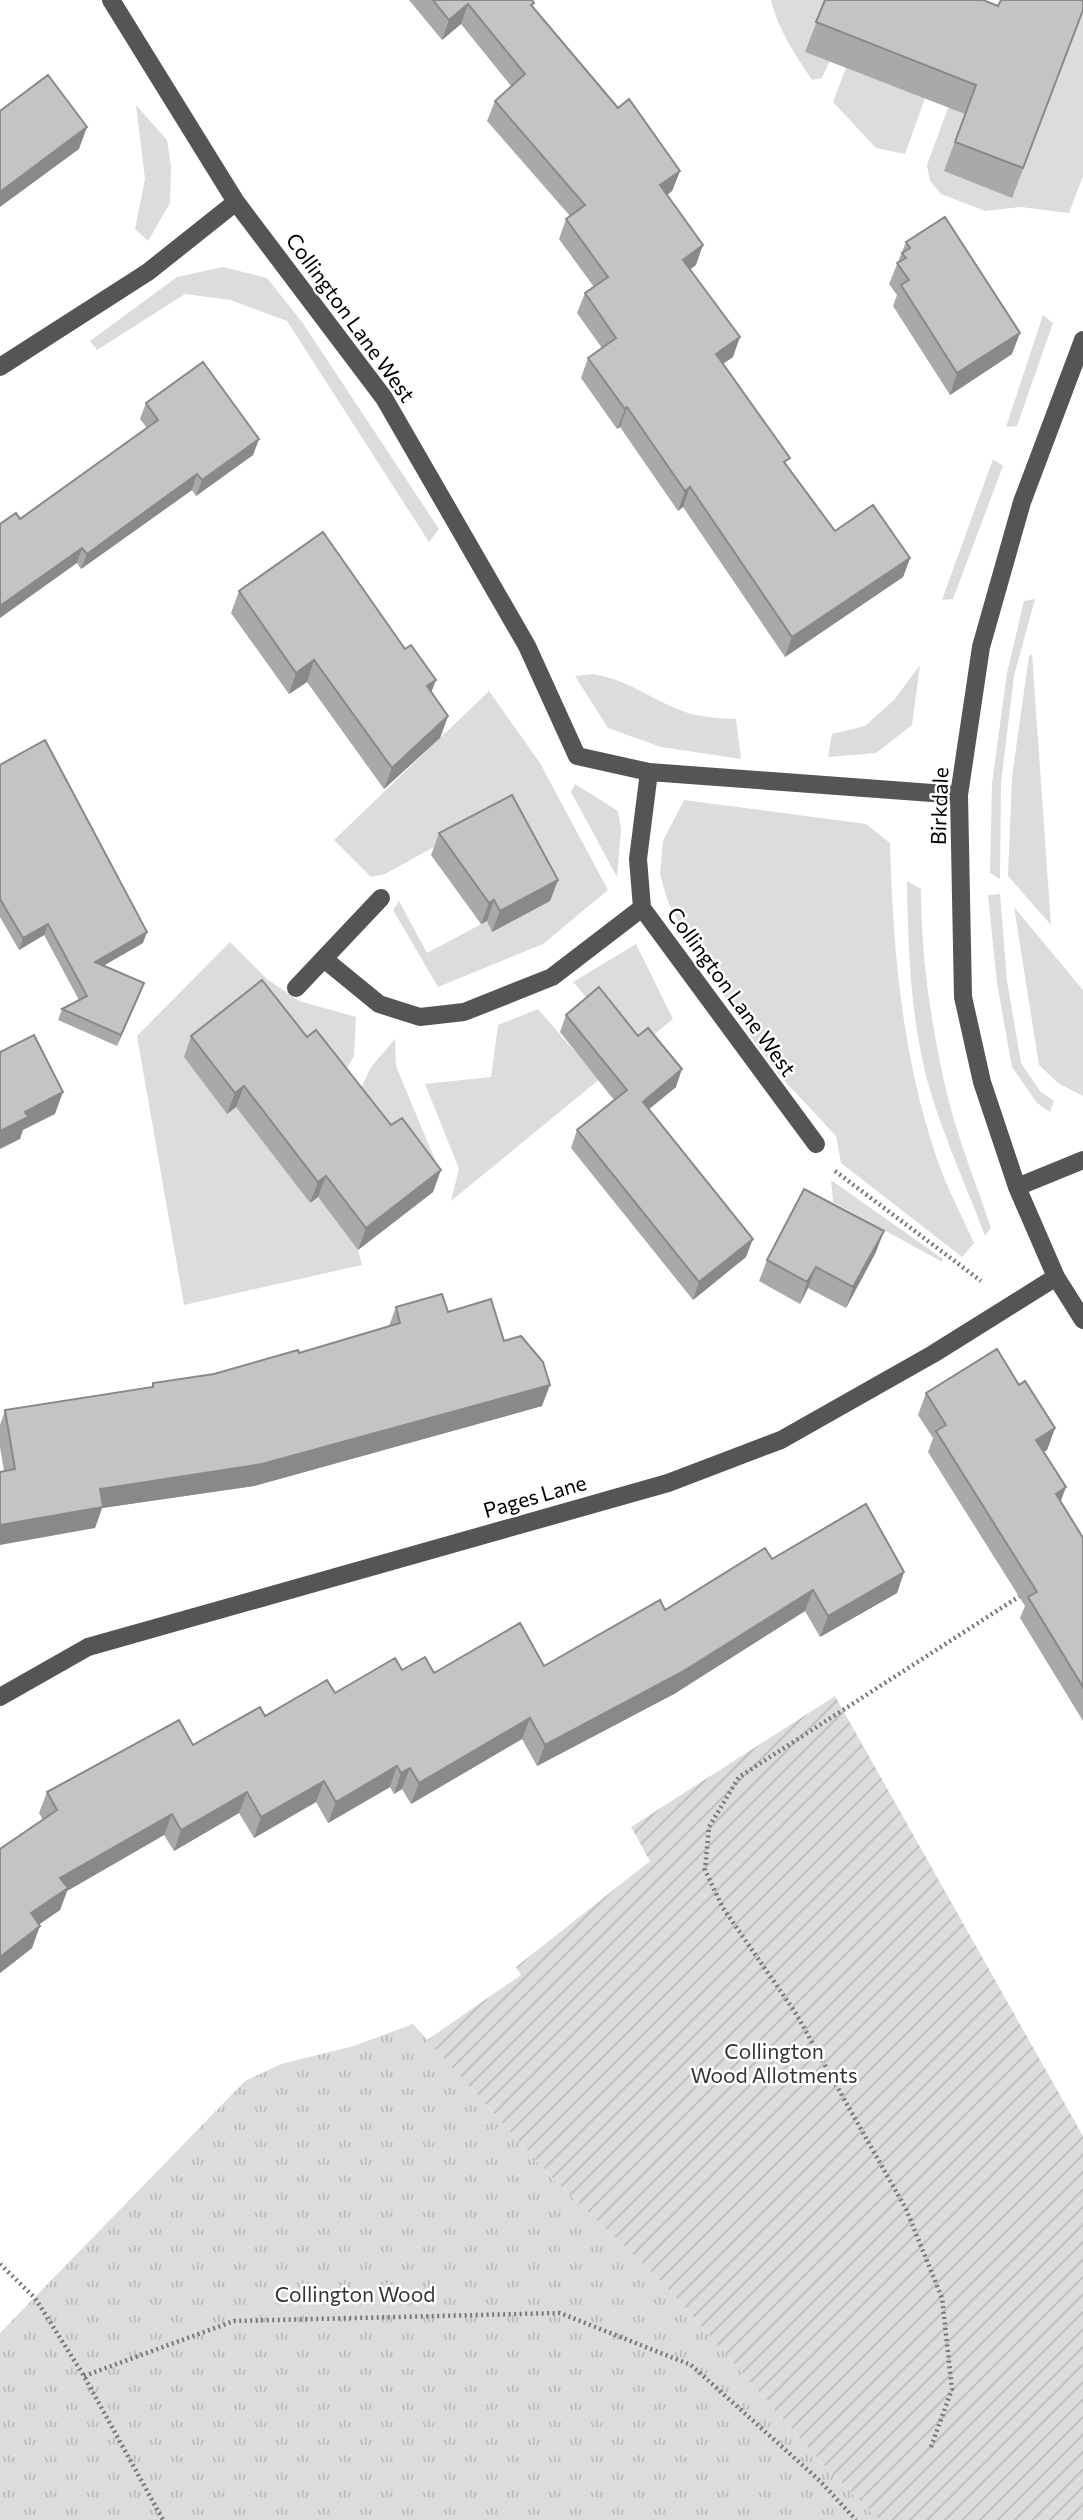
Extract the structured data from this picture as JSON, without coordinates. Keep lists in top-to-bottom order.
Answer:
{
  "streets": {
    "street": ["Collington Lane West", "Birkdale", "Pages Lane"]
  },
  "crossings": [
    ["Collington Lane West", "Birkdale"],
    ["Birkdale", "Pages Lane"]
  ],
  "parks": ["Collington Wood Allotments", "Collington Wood"]
}
